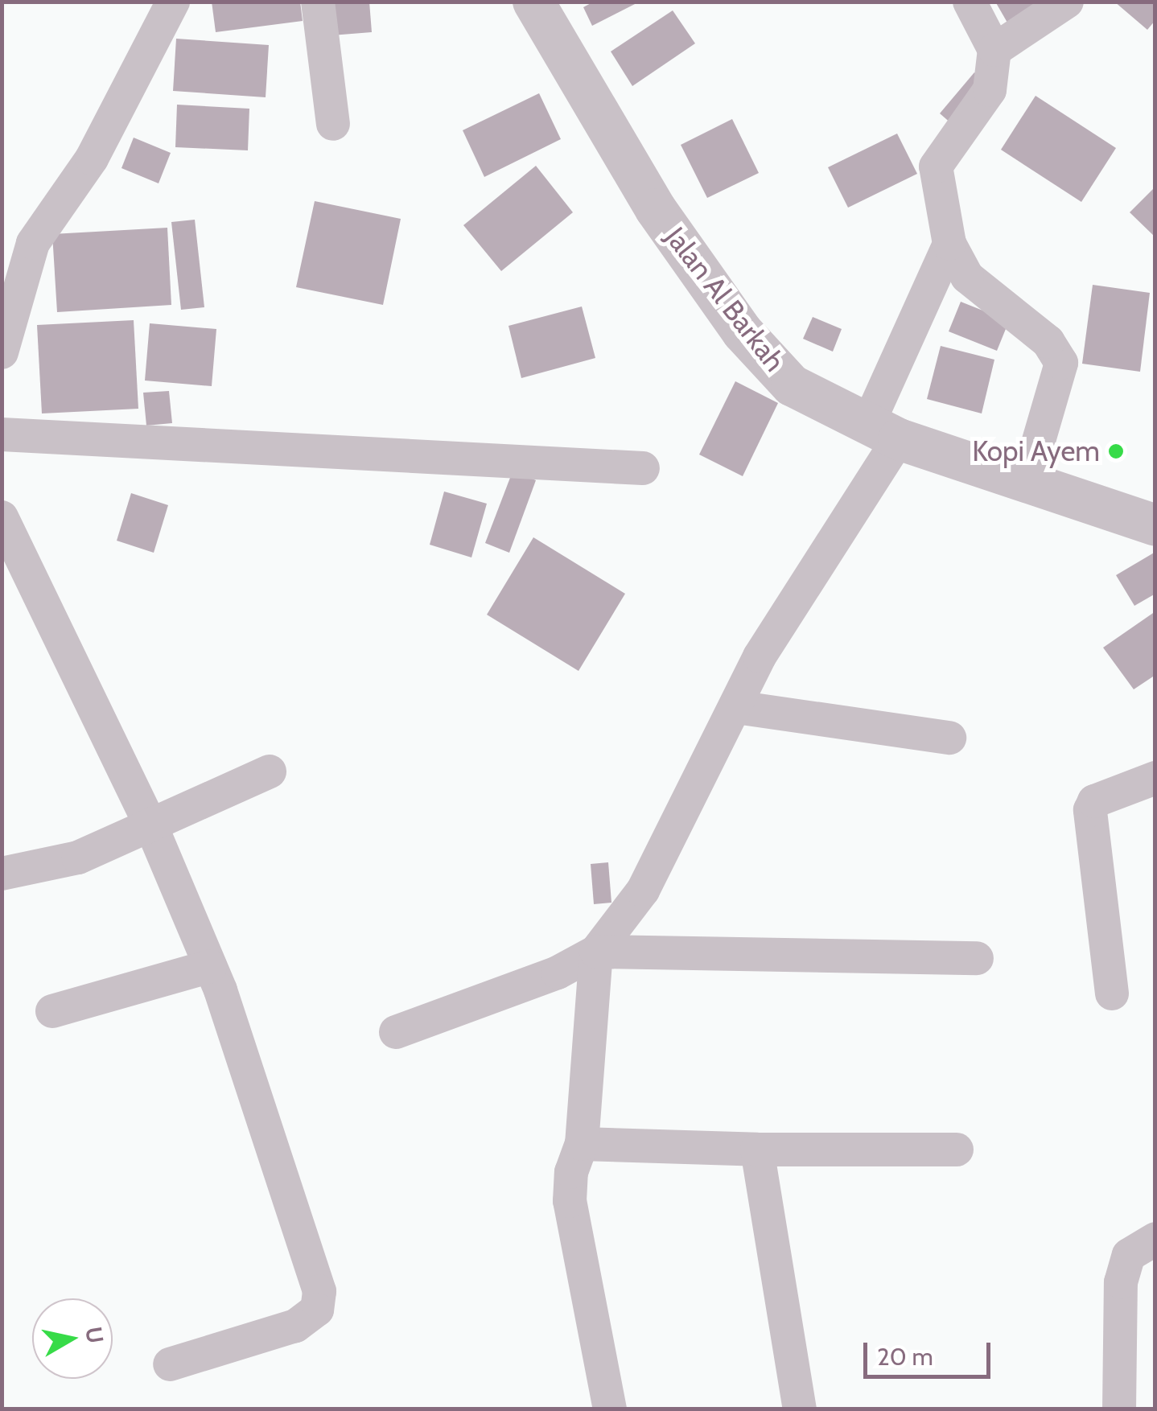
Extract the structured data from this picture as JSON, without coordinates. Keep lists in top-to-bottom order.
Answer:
{
  "streets": {
    "street": ["Jalan Al Barkah"]
  },
  "places": ["Kopi Ayem"],
  "scale_bar": "20 m",
  "north": "right"
}
